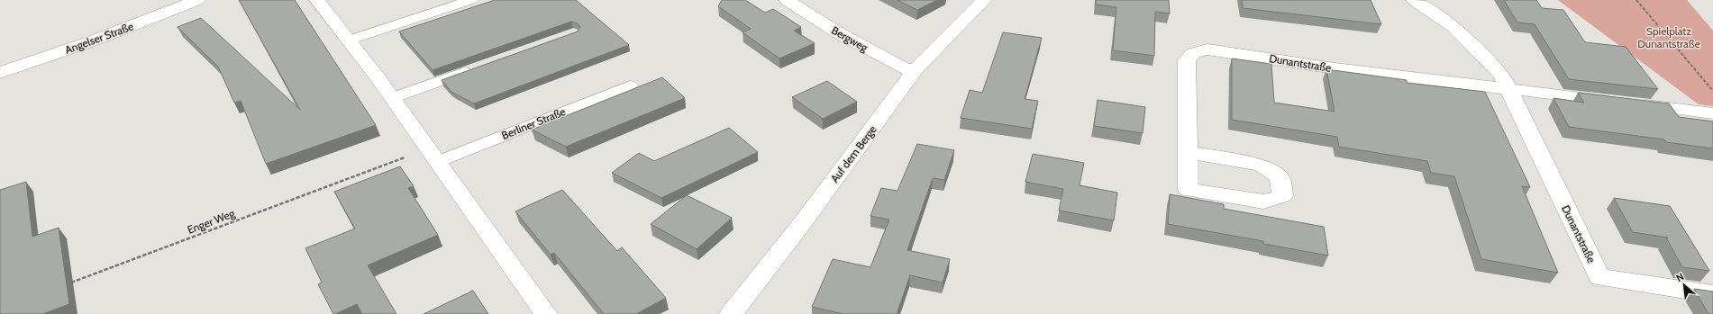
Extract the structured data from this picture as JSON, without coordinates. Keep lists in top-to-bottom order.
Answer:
{
  "streets": {
    "street": [
      "Angelser Straße",
      "Bergweg",
      "Dunantstraße",
      "Auf dem Berge"
    ],
    "lane": ["Berliner Straße"],
    "path": ["Enger Weg"]
  },
  "crossings": [
    ["Bergweg", "Auf dem Berge"],
    ["Berliner Straße", "Enger Weg"]
  ],
  "parks": ["Spielplatz Dunantstraße"],
  "north": "top left"
}
